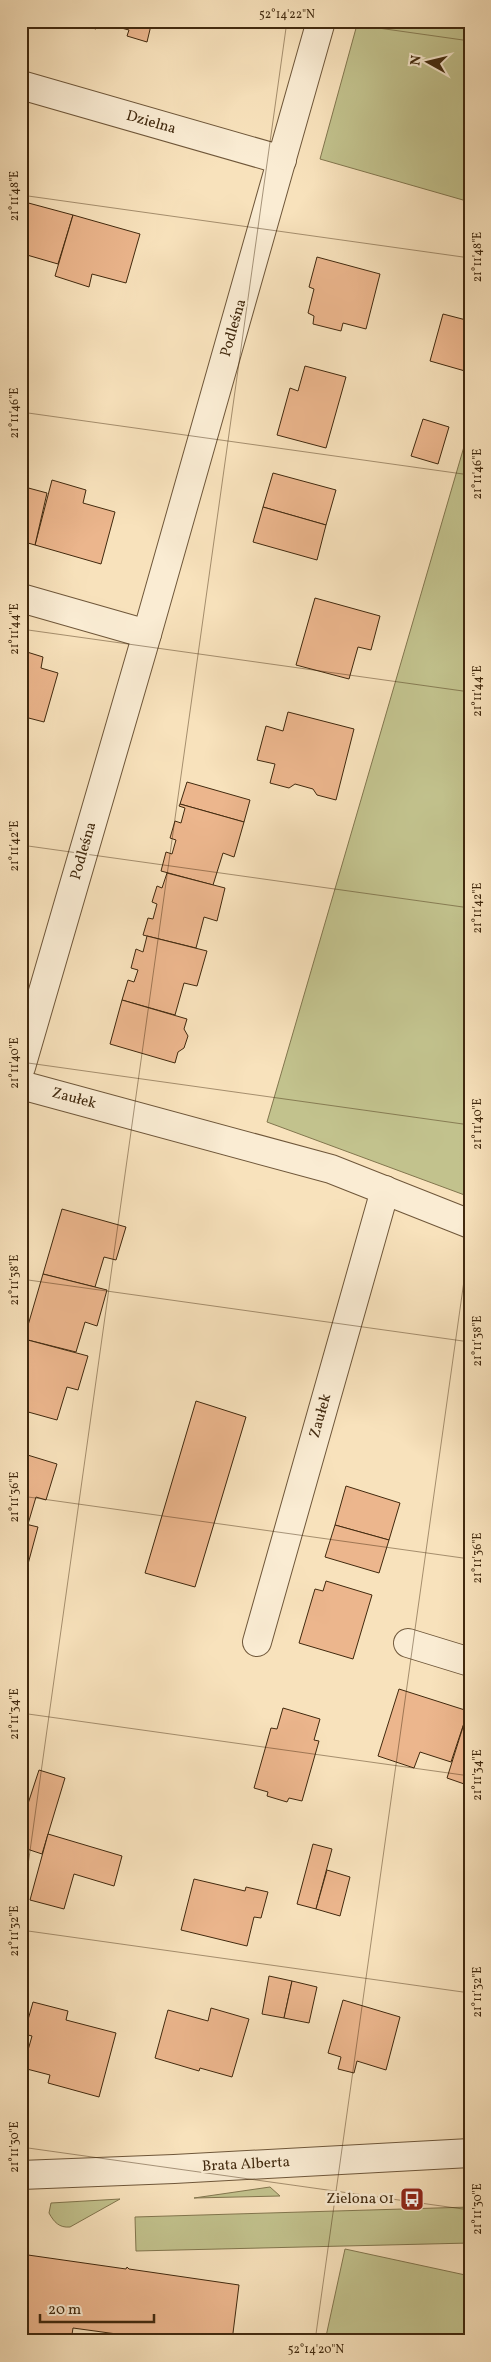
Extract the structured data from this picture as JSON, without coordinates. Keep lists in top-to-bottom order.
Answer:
{
  "streets": {
    "street": [
      "Dzielna",
      "Podleśna",
      "Zaułek",
      "Brata Alberta"
    ]
  },
  "crossings": [
    ["Dzielna", "Podleśna"]
  ],
  "places": {
    "bus stop": ["Zielona 01"]
  },
  "scale_bar": "20 m",
  "north": "left",
  "coordinates": [
    "52°14'22\"N",
    "21°11'48\"E",
    "21°11'46\"E",
    "21°11'44\"E",
    "21°11'42\"E",
    "21°11'40\"E",
    "21°11'38\"E",
    "21°11'36\"E",
    "21°11'34\"E",
    "21°11'32\"E",
    "21°11'30\"E",
    "52°14'20\"N"
  ]
}
